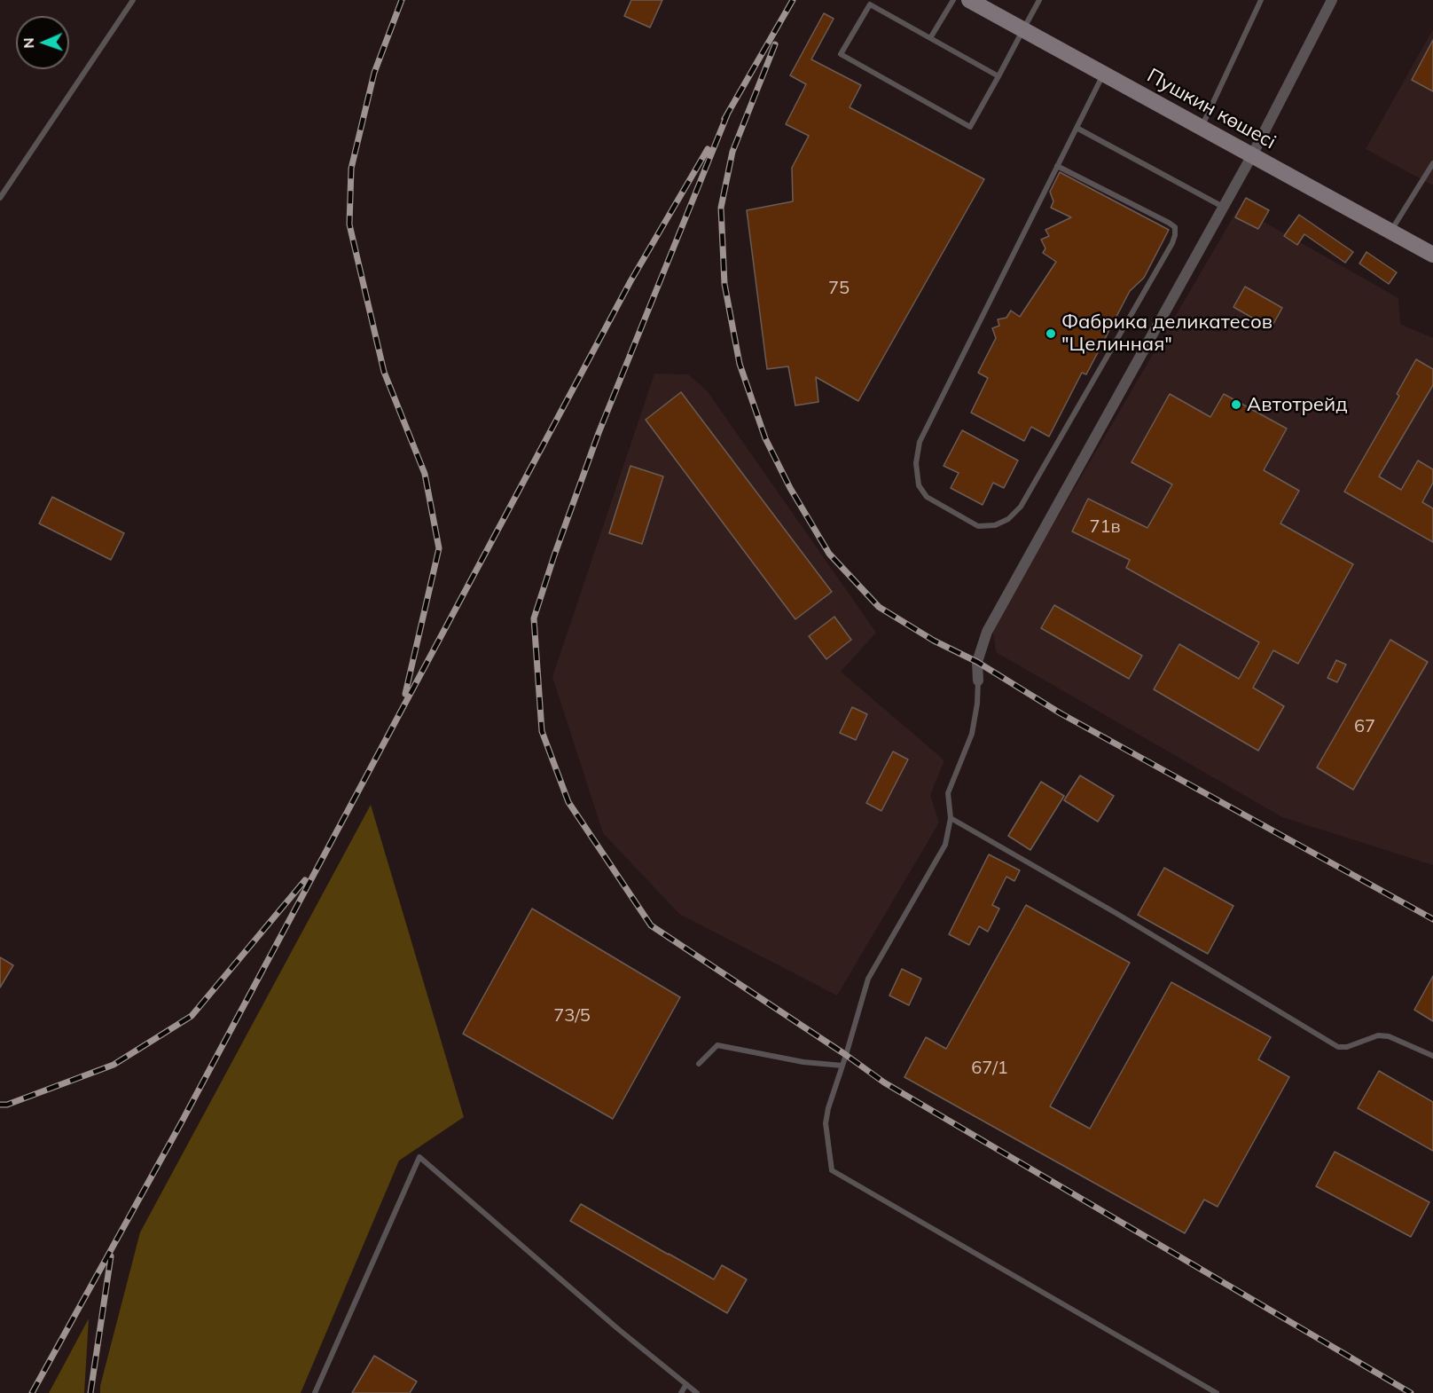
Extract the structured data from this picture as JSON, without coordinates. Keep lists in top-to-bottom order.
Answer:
{
  "streets": {
    "main road": ["Пушкин көшесі"]
  },
  "places": ["Фабрика деликатесов \"Целинная\"", "Автотрейд"],
  "house_numbers": [
    "75",
    "71в",
    "67",
    "73/5",
    "67/1"
  ],
  "north": "left"
}
